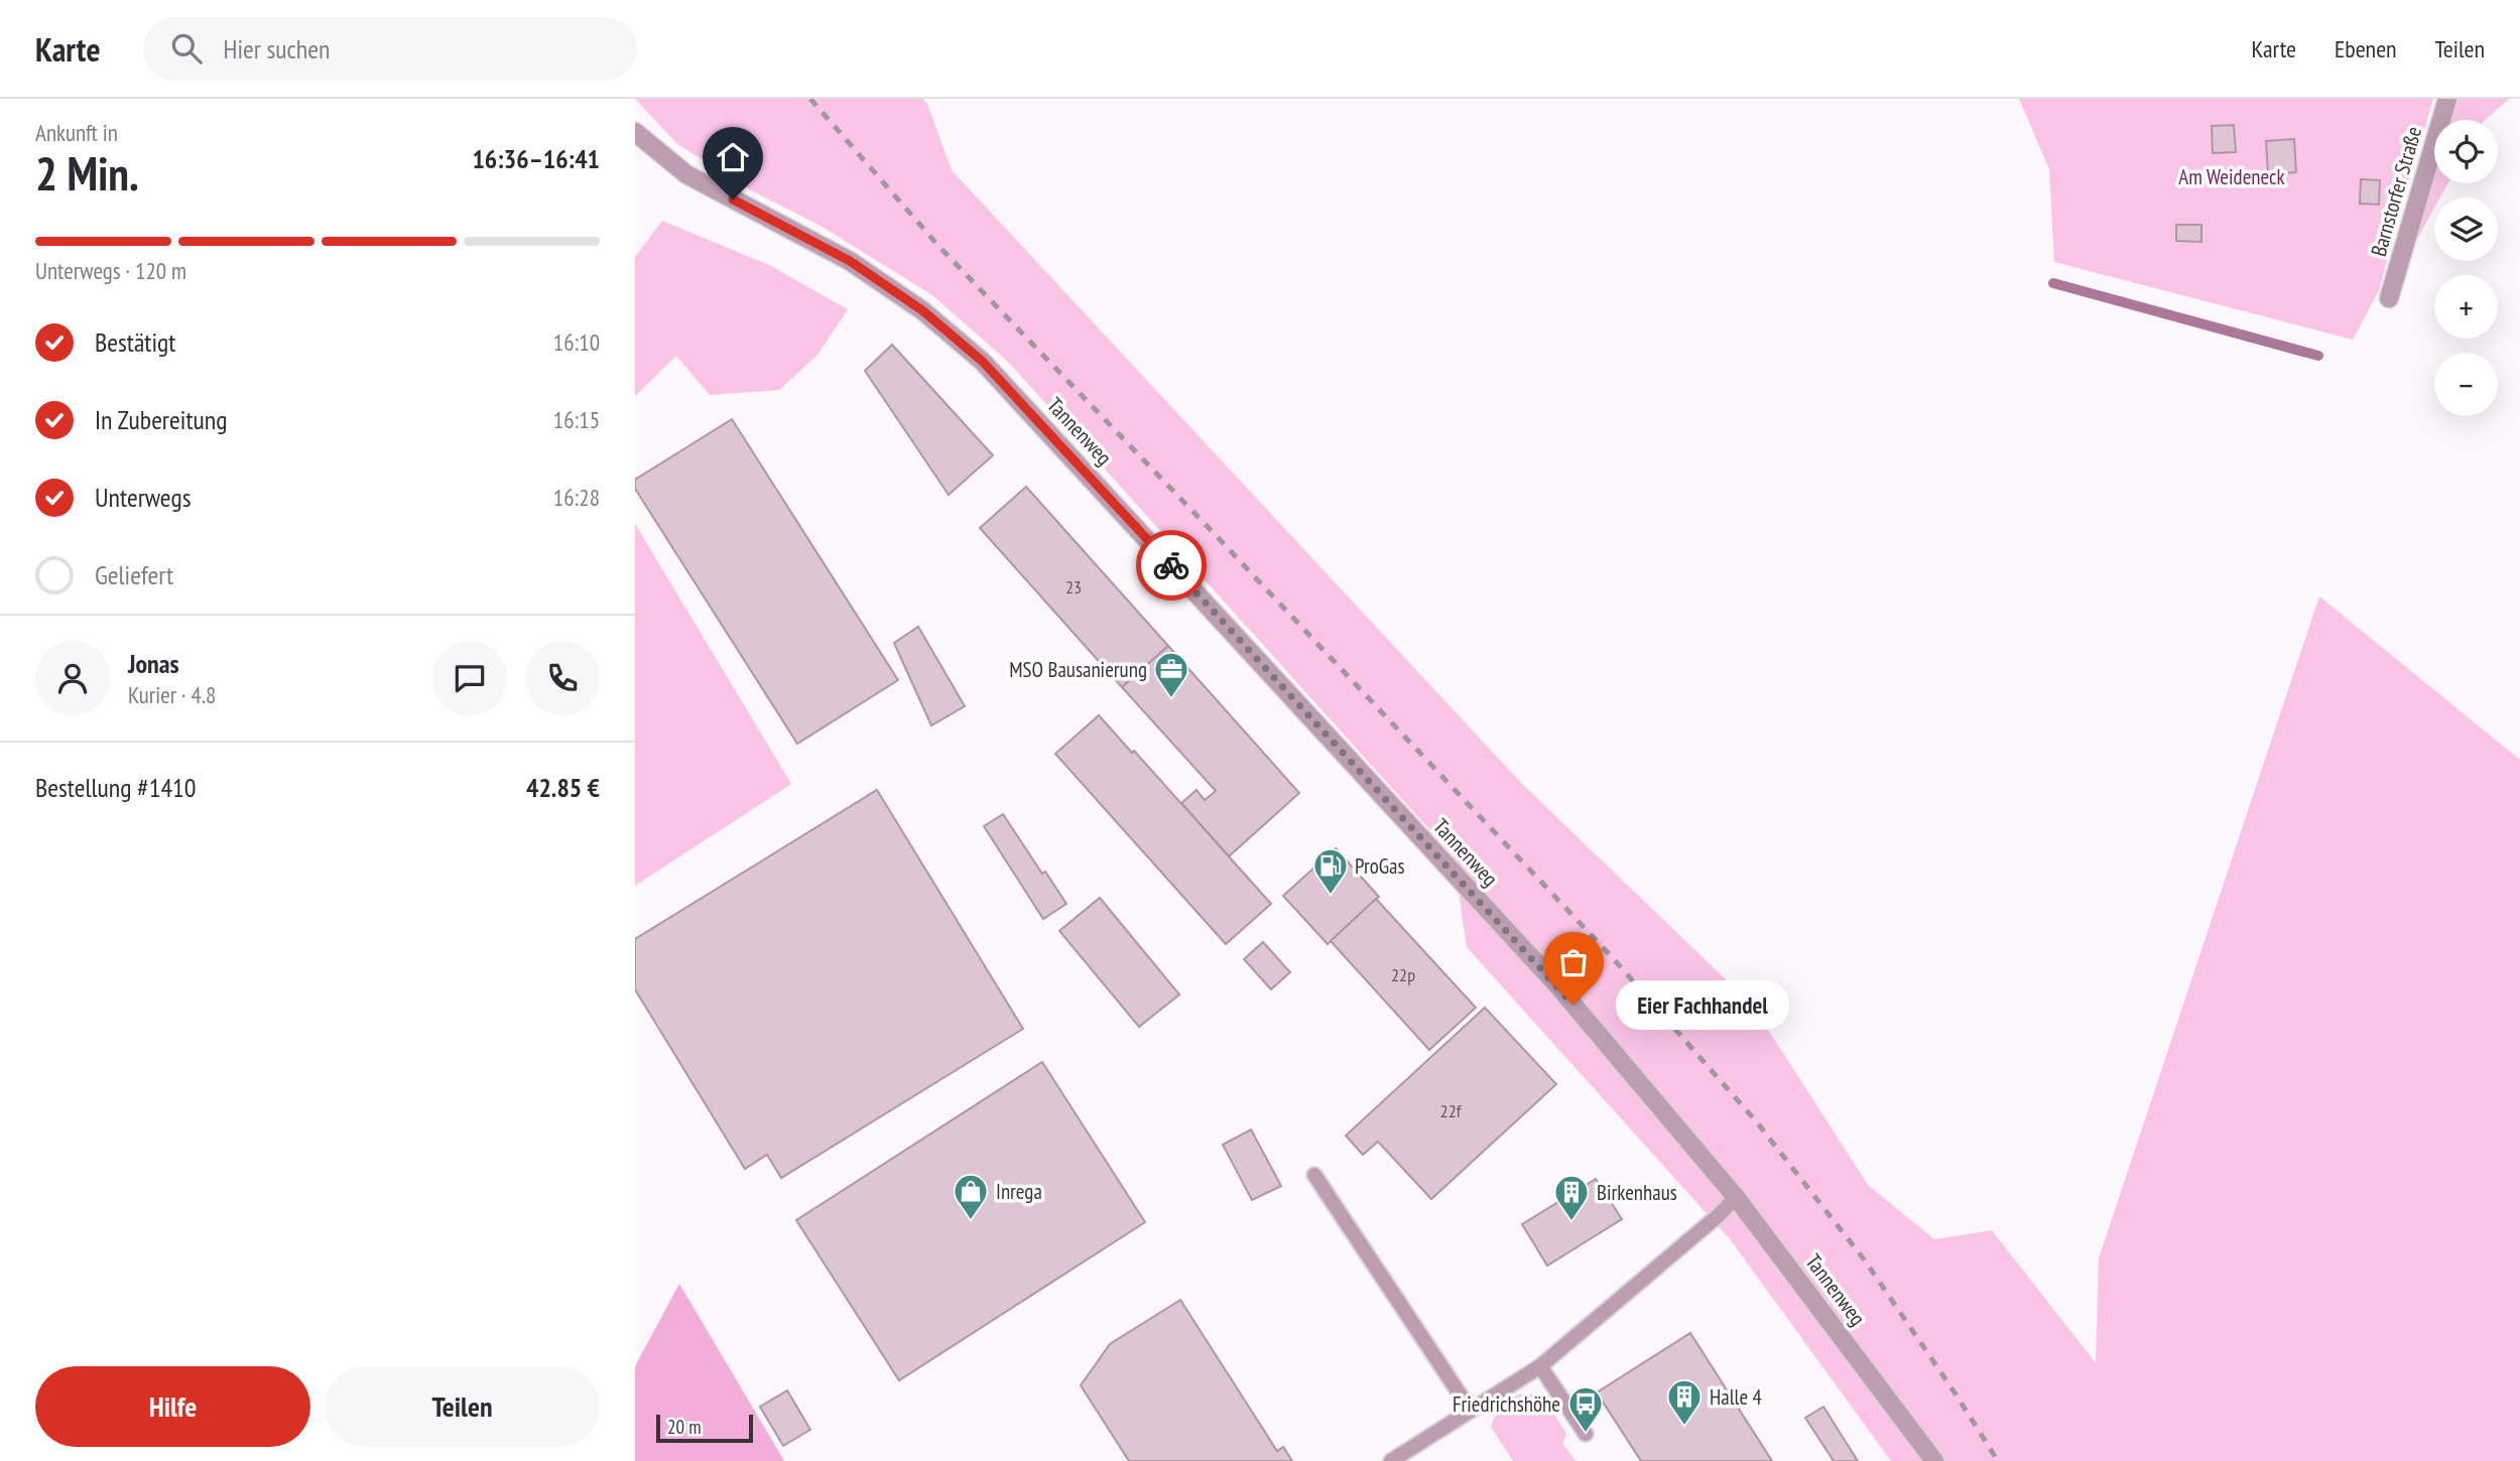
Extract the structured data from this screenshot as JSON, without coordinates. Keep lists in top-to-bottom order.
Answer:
{
  "streets": {
    "street": ["Barnstorfer Straße", "Tannenweg"]
  },
  "parks": ["Am Weideneck"],
  "places": {
    "office": ["MSO Bausanierung"],
    "fuel station": ["ProGas"],
    "other": ["Eier Fachhandel"],
    "shop": ["Inrega"],
    "building": ["Birkenhaus", "Halle 4"],
    "bus stop": ["Friedrichshöhe"]
  },
  "house_numbers": ["23", "22p", "22f"],
  "scale_bar": "20 m",
  "page": {
    "header": "Karte",
    "search": "Hier suchen",
    "nav": ["Karte", "Ebenen", "Teilen"],
    "heading": ["2 Min.", "Ankunft in", "16:36–16:41"],
    "panel": [
      "Jonas",
      "Kurier · 4.8",
      "Bestellung #1410",
      "42.85 €"
    ],
    "map_buttons": ["+", "−"],
    "bar": "Unterwegs · 120 m",
    "list": [
      ["Bestätigt", "16:10"],
      ["In Zubereitung", "16:15"],
      ["Unterwegs", "16:28"],
      "Geliefert"
    ],
    "bubble": "Eier Fachhandel",
    "buttons": ["Hilfe", "Teilen"],
    "scale": "20 m"
  }
}
